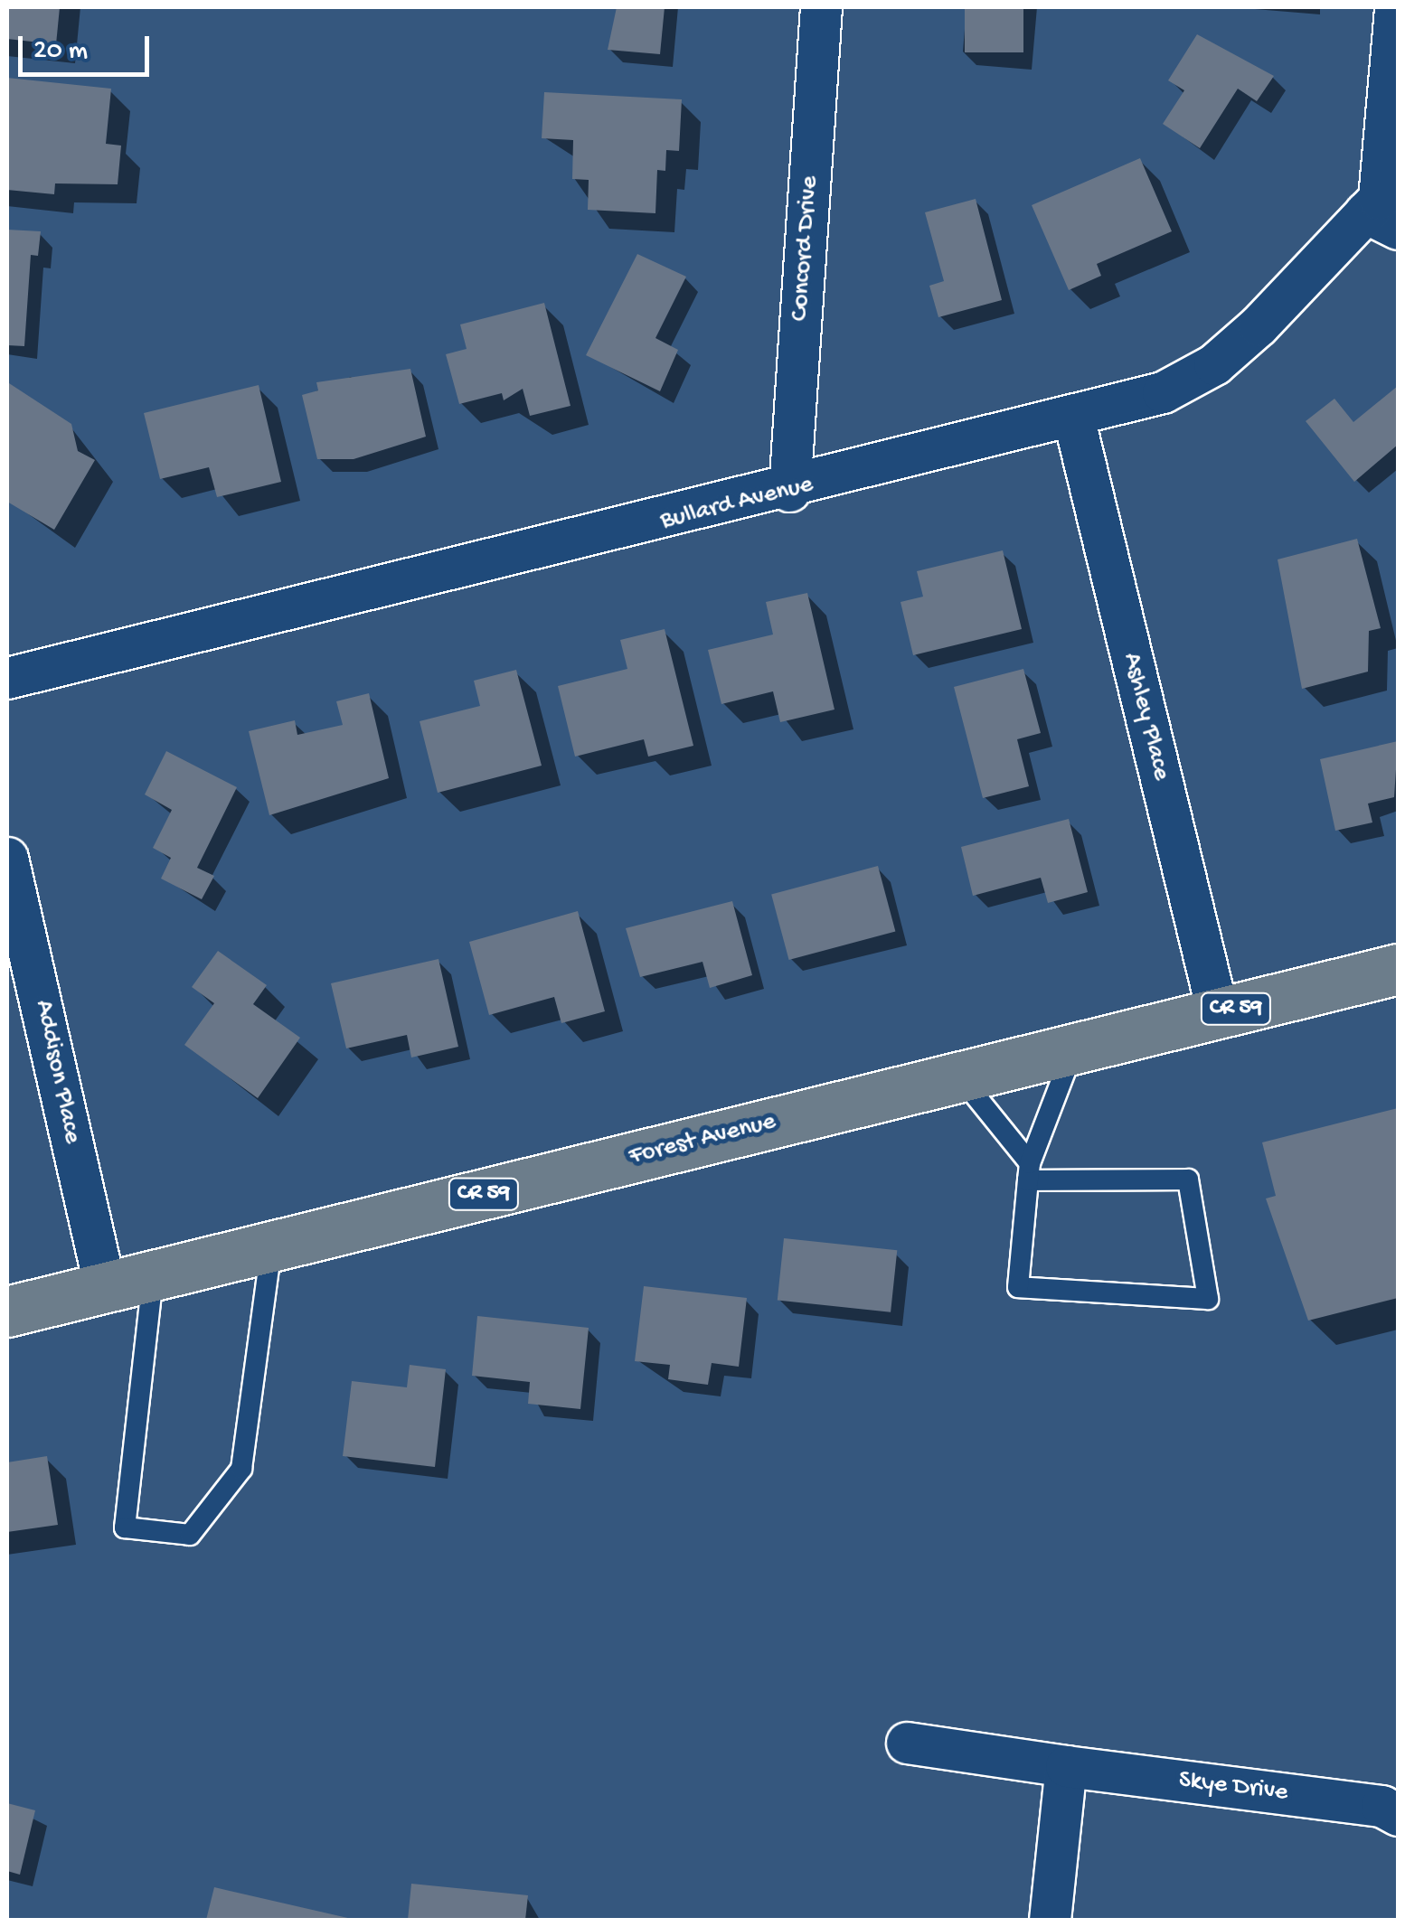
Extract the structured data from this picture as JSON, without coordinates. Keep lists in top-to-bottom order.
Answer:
{
  "streets": {
    "main road": ["CR 59", "Forest Avenue"],
    "street": [
      "Concord Drive",
      "Bullard Avenue",
      "Ashley Place",
      "Addison Place",
      "Skye Drive"
    ]
  },
  "crossings": [
    ["Concord Drive", "Bullard Avenue"],
    ["Bullard Avenue", "Ashley Place"],
    ["Ashley Place", "Forest Avenue"],
    ["Addison Place", "Forest Avenue"]
  ],
  "scale_bar": "20 m"
}
